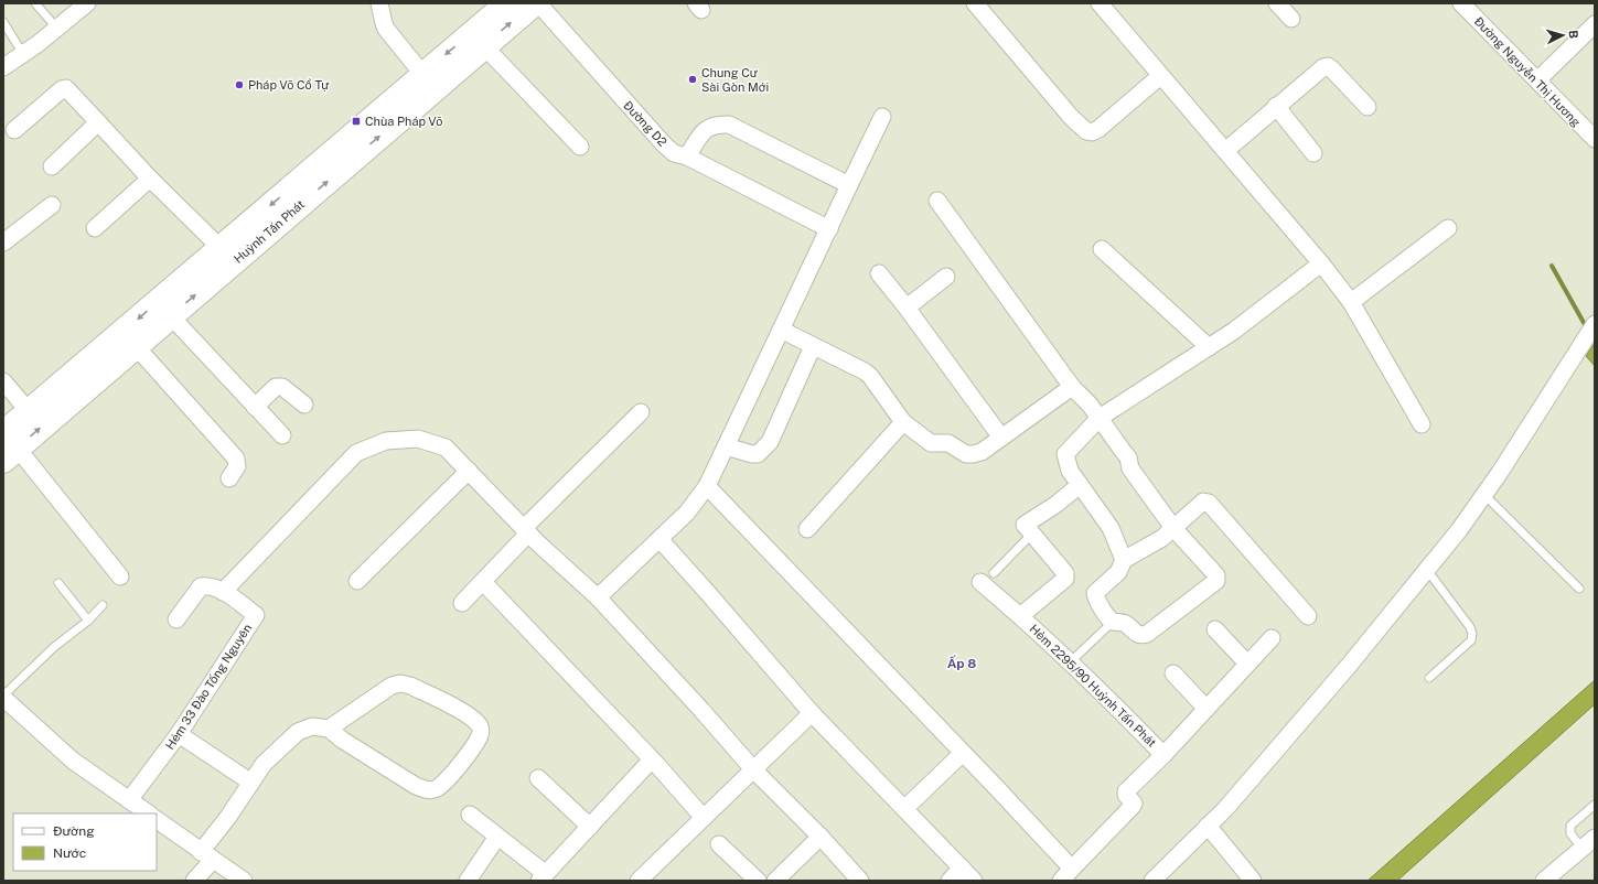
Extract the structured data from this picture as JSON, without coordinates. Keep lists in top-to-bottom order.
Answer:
{
  "streets": {
    "main road": ["Huỳnh Tấn Phát"],
    "street": [
      "Đường Nguyễn Thị Hương",
      "Đường D2",
      "Hẻm 2295/90 Huỳnh Tấn Phát",
      "Hẻm 33 Đào Tống Nguyên"
    ]
  },
  "crossings": [
    ["Đường D2", "Huỳnh Tấn Phát"]
  ],
  "districts": ["Ấp 8"],
  "places": {
    "other": ["Chung Cư Sài Gòn Mới", "Pháp Võ Cổ Tự"],
    "transit": ["Chùa Pháp Võ"]
  },
  "legend": ["Đường", "Nước"],
  "north": "right"
}
